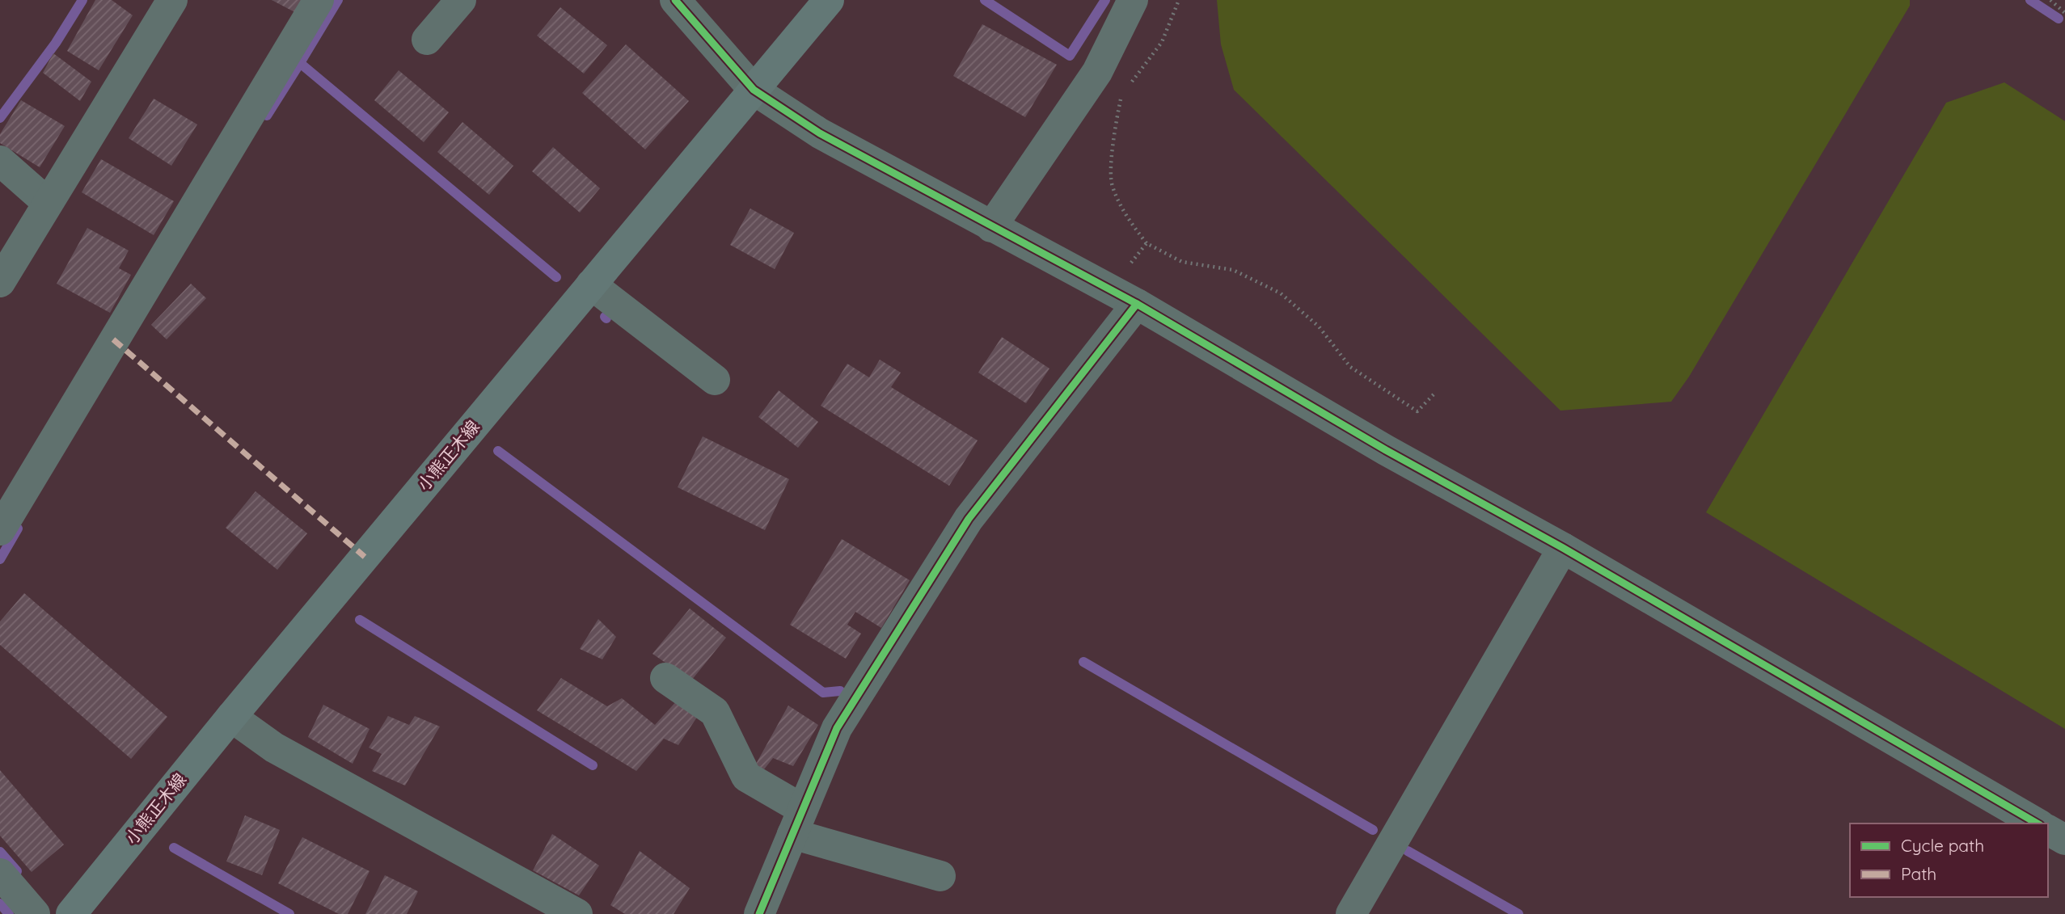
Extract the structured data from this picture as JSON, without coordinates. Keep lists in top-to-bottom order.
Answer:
{
  "streets": {
    "main road": ["小熊正木線"]
  },
  "legend": ["Cycle path", "Path"]
}
